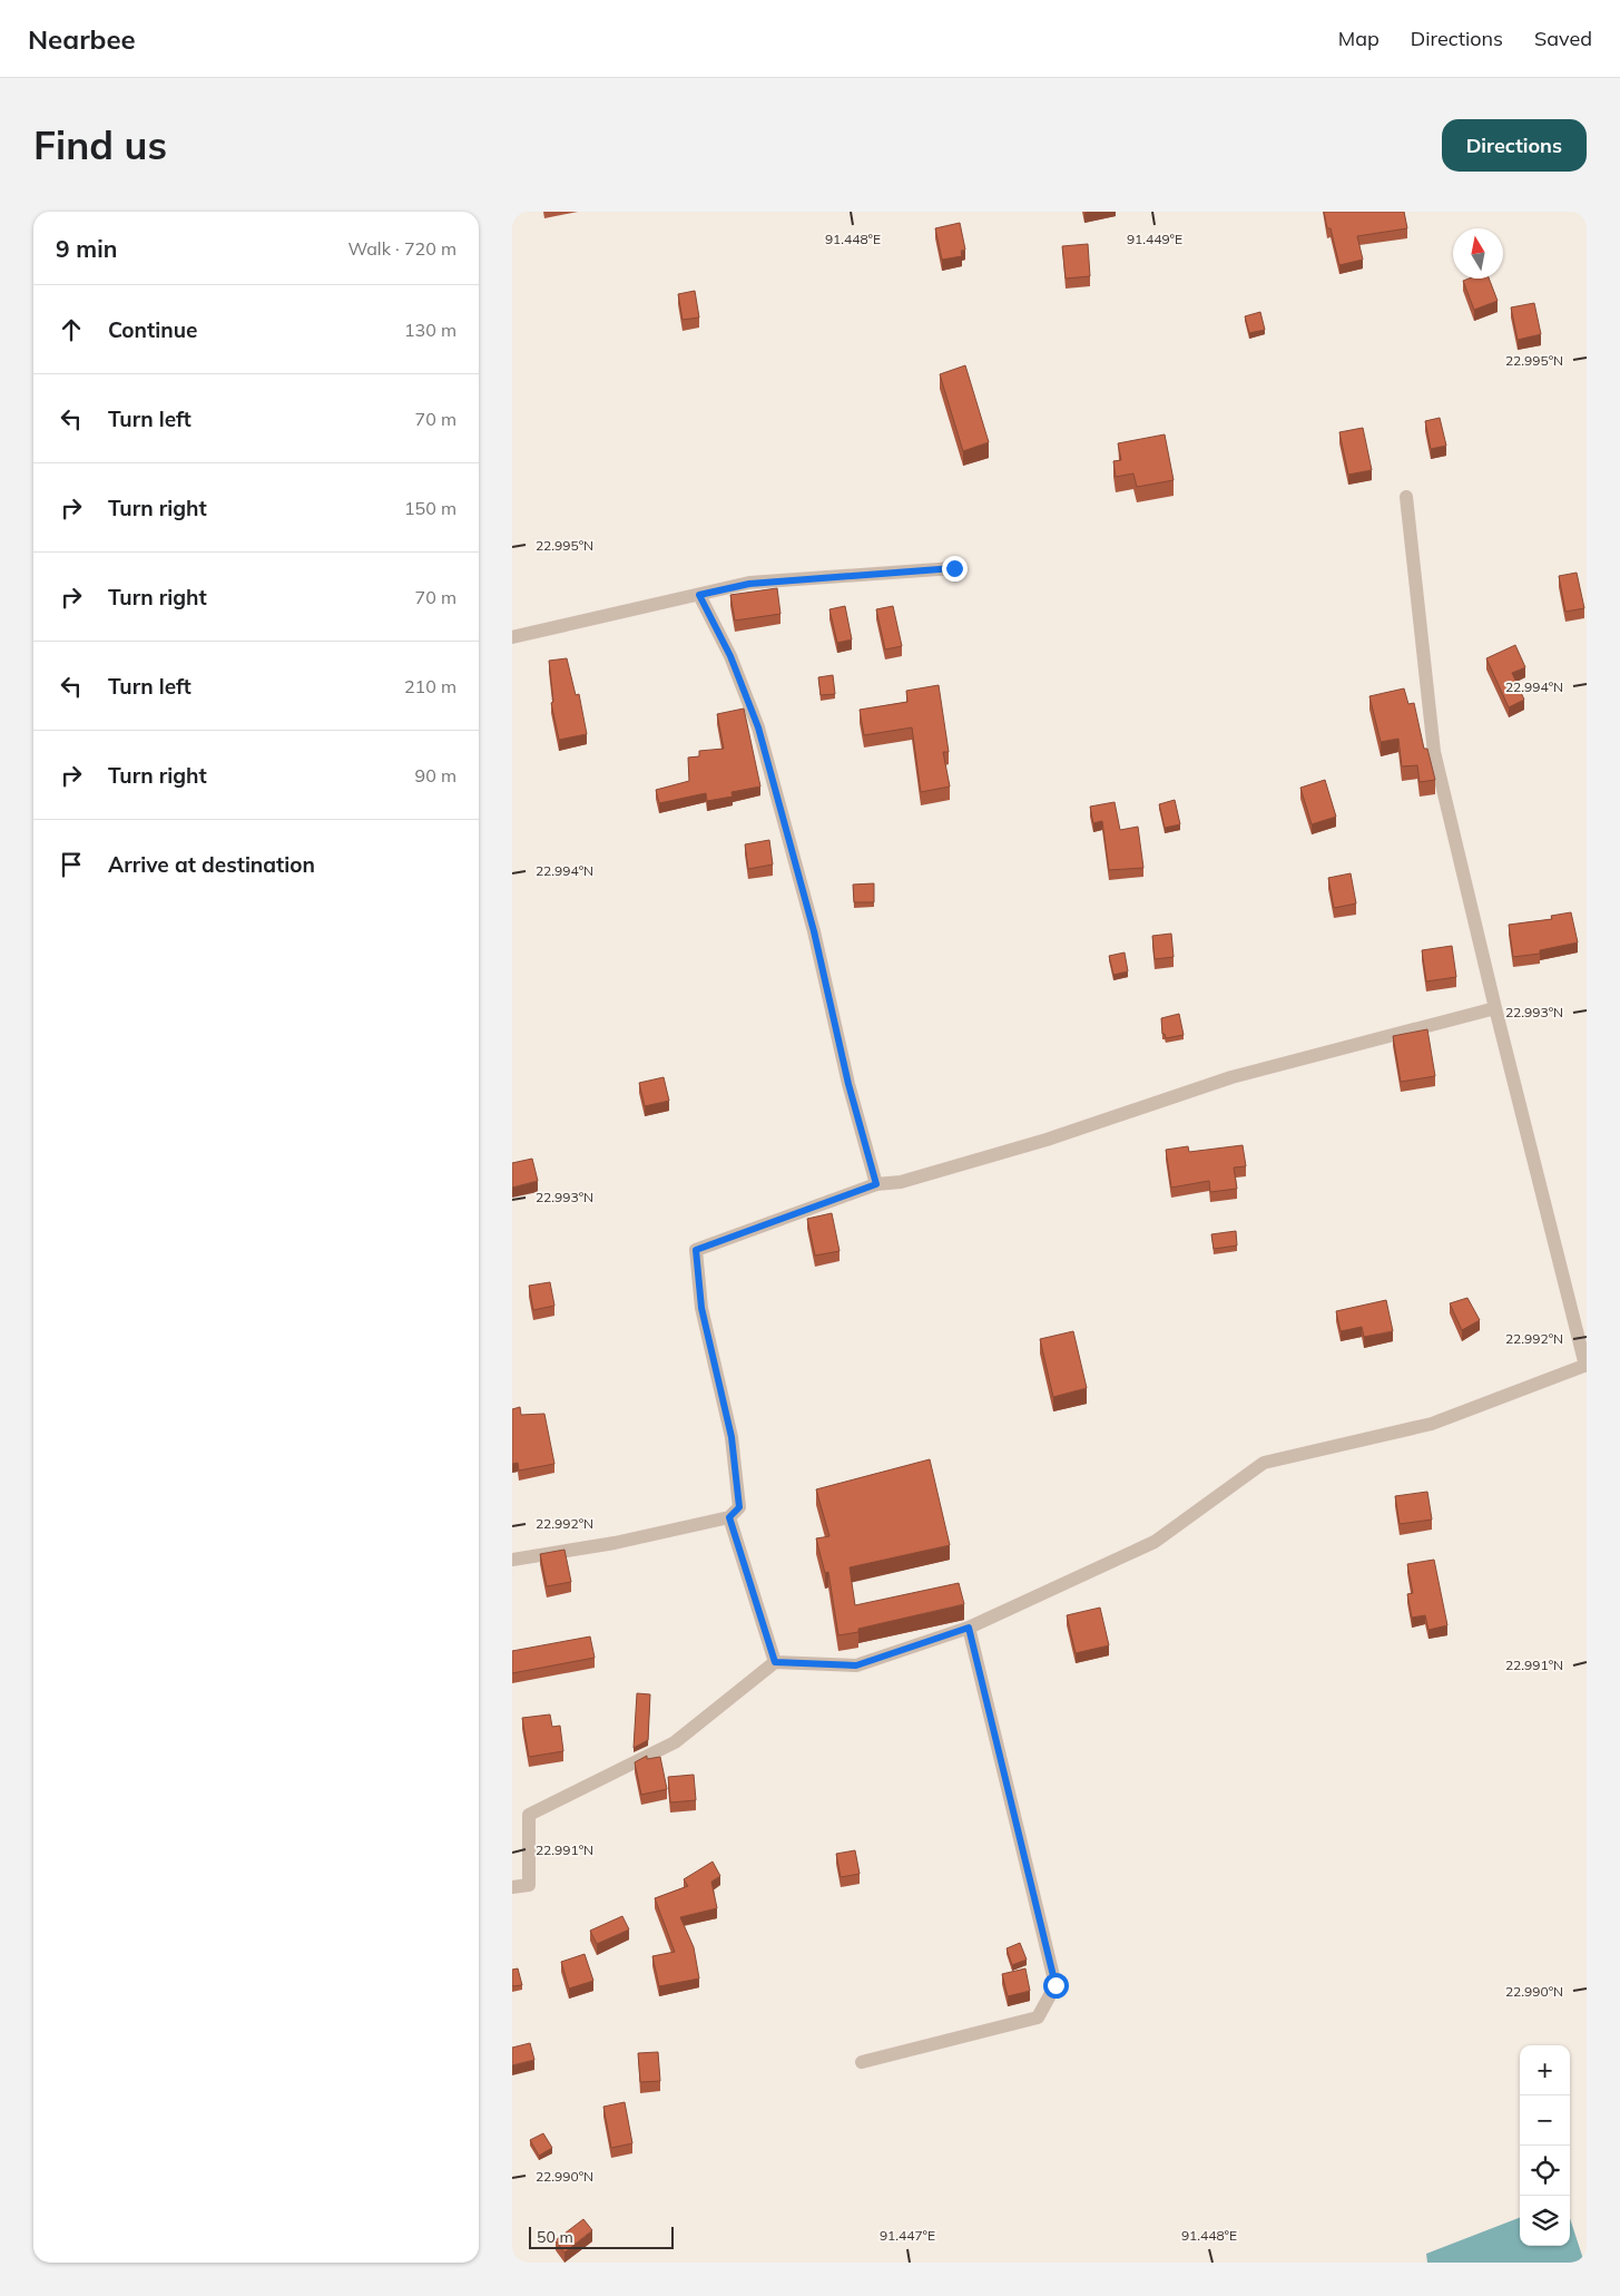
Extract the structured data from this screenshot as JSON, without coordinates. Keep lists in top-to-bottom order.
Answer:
{
  "scale_bar": "50 m",
  "north": "top",
  "page": {
    "header": "Nearbee",
    "nav": ["Map", "Directions", "Saved"],
    "buttons": "Directions",
    "title": "Find us",
    "heading": ["9 min", "Walk · 720 m"],
    "list": [
      ["Continue", "130 m"],
      ["Turn left", "70 m"],
      ["Turn right", "150 m"],
      ["Turn right", "70 m"],
      ["Turn left", "210 m"],
      ["Turn right", "90 m"],
      "Arrive at destination"
    ],
    "map_buttons": ["+", "−"],
    "scale": "50 m"
  },
  "coordinates": [
    "91.448°E",
    "91.449°E",
    "22.995°N",
    "22.994°N",
    "22.993°N",
    "22.992°N",
    "22.991°N",
    "22.990°N",
    "91.447°E"
  ]
}
